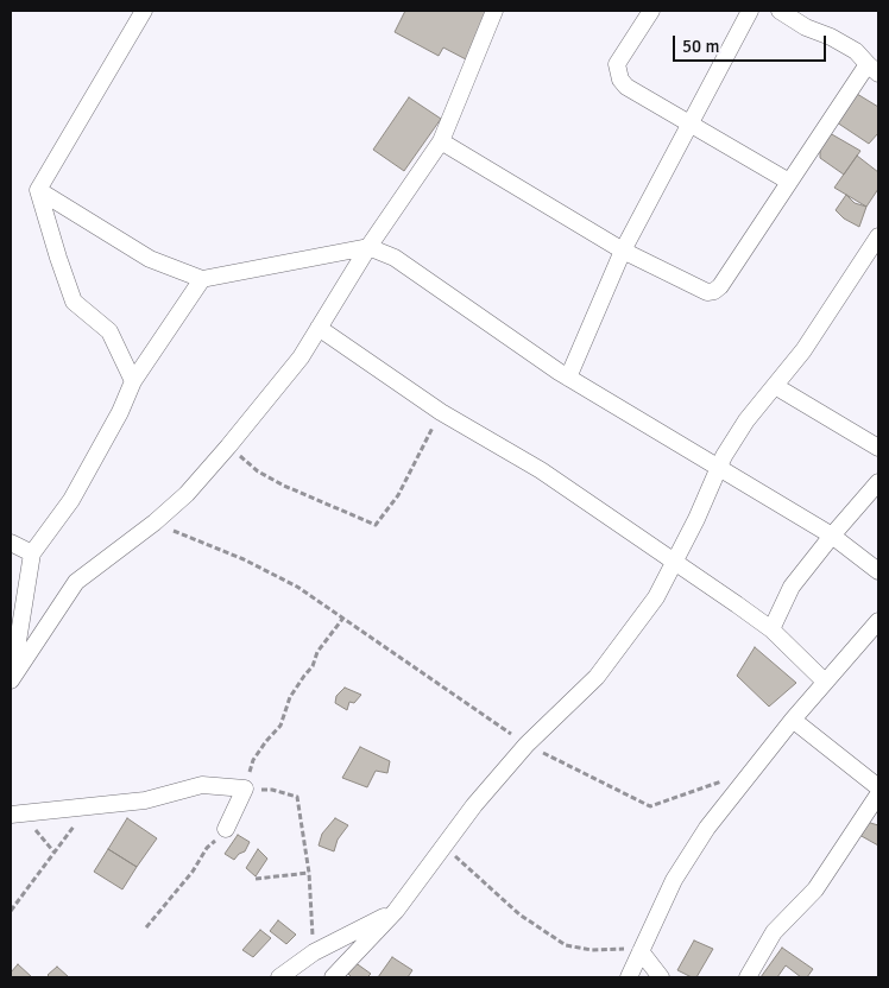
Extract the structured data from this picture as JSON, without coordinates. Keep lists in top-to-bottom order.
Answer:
{
  "scale_bar": "50 m"
}
